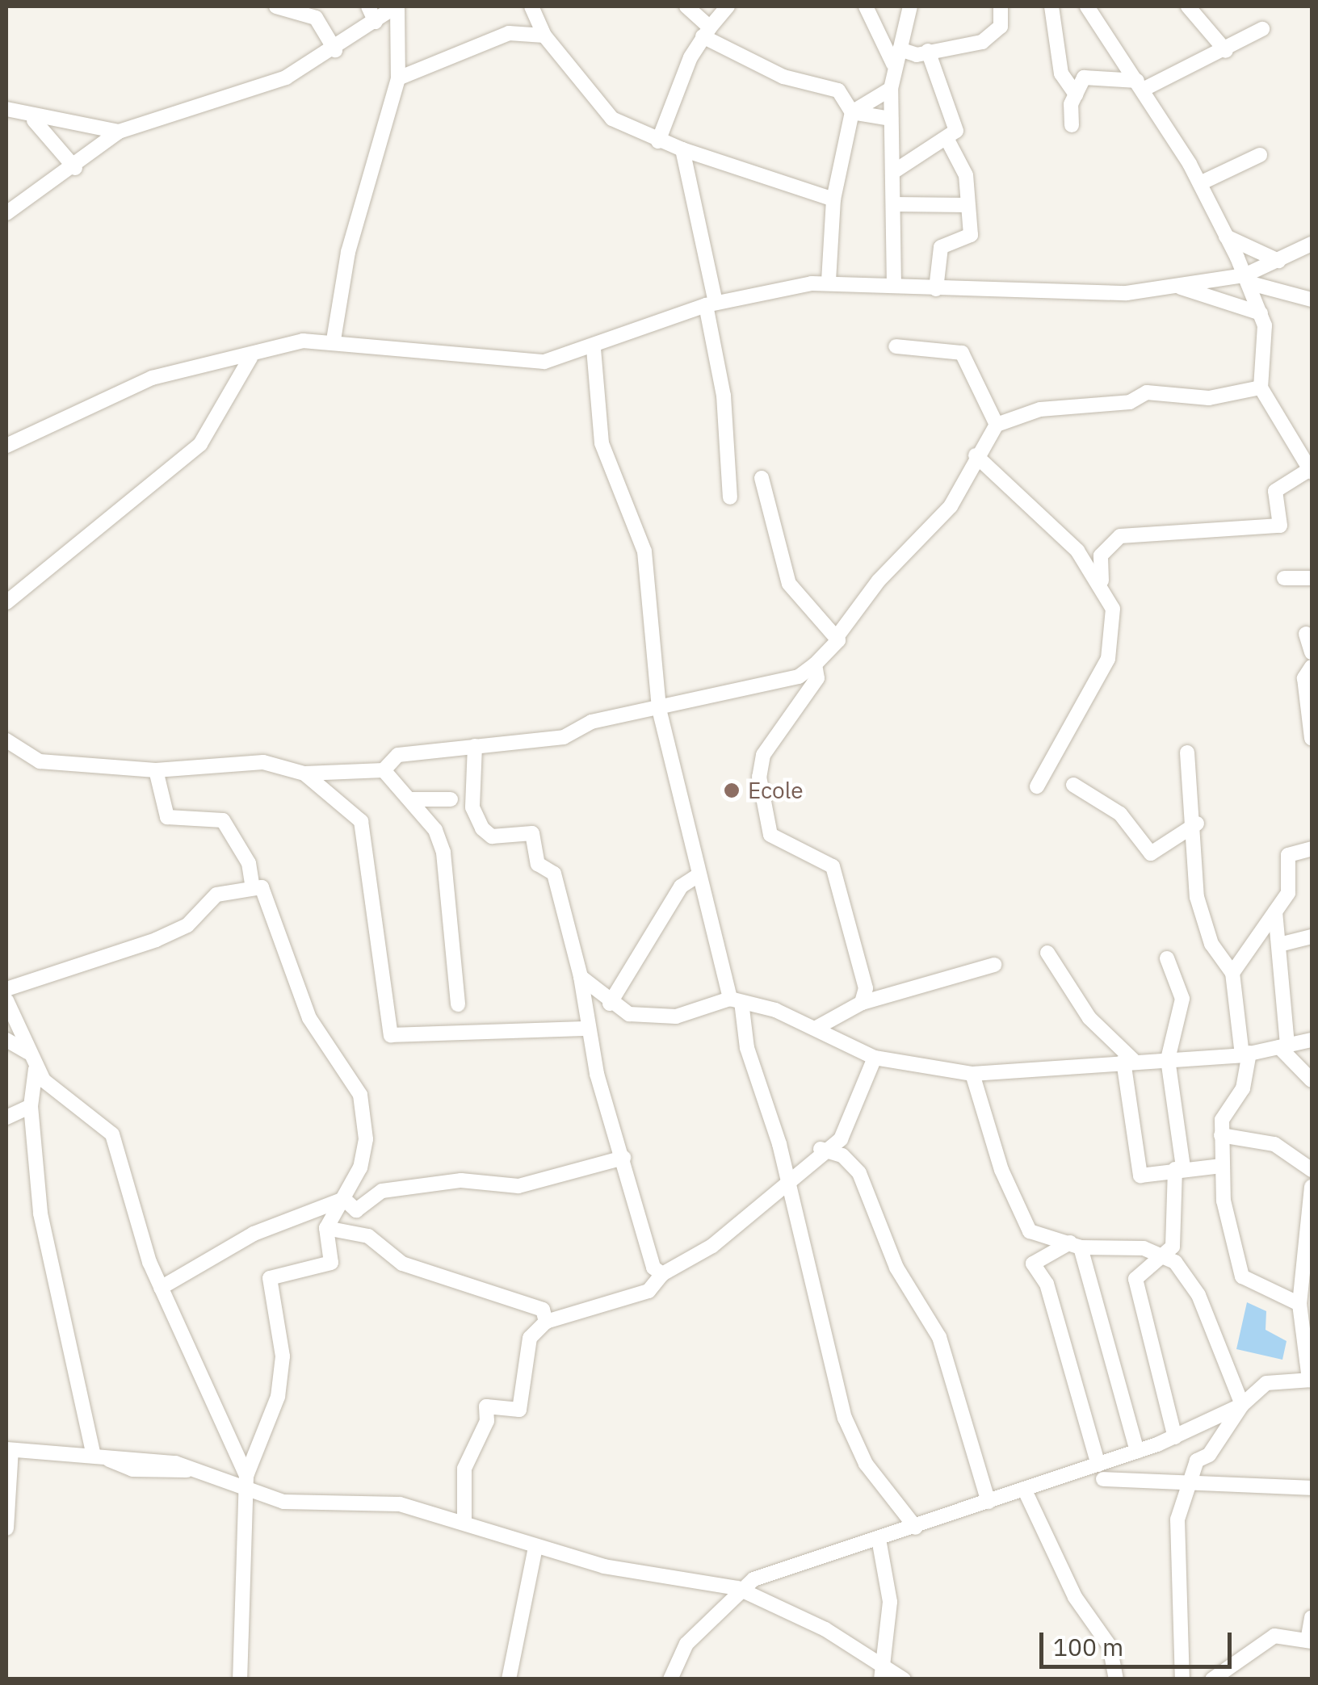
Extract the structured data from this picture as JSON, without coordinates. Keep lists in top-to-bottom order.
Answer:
{
  "places": ["Ecole"],
  "scale_bar": "100 m"
}
